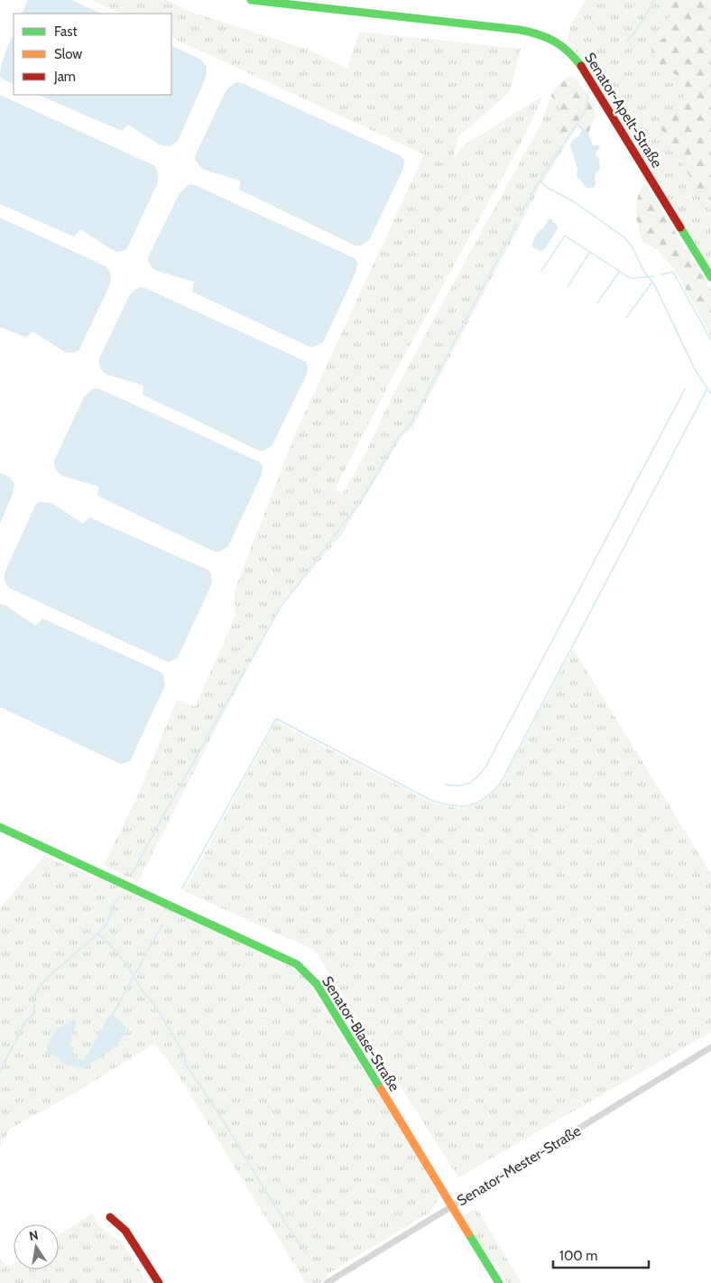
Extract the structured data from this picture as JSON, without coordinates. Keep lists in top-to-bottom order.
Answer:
{
  "streets": {
    "street": ["Senator-Apelt-Straße", "Senator-Blase-Straße", "Senator-Mester-Straße"]
  },
  "crossings": [
    ["Senator-Blase-Straße", "Senator-Mester-Straße"]
  ],
  "legend": ["Fast", "Slow", "Jam"],
  "scale_bar": "100 m",
  "north": "top"
}
